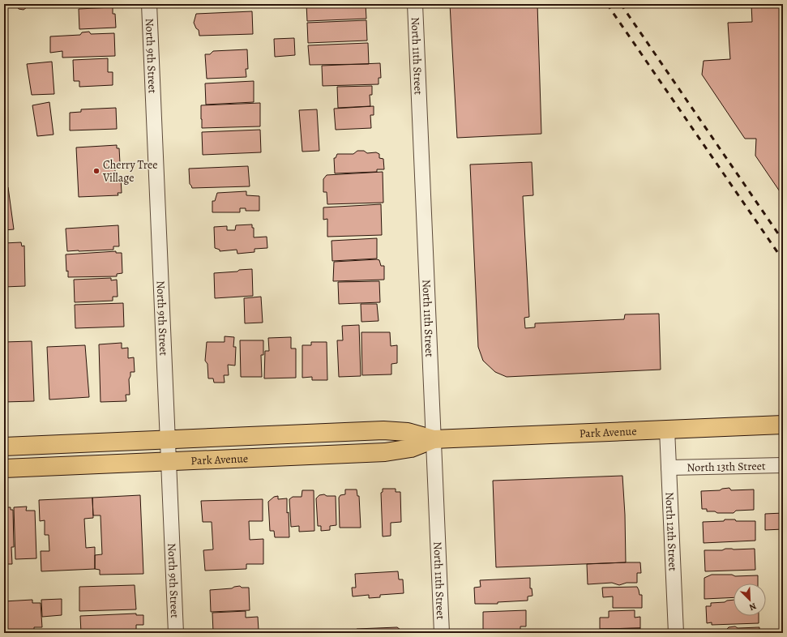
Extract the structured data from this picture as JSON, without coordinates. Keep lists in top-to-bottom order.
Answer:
{
  "streets": {
    "main road": ["Park Avenue"],
    "street": [
      "North 9th Street",
      "North 11th Street",
      "North 13th Street",
      "North 12th Street"
    ]
  },
  "crossings": [
    ["North 9th Street", "Park Avenue"],
    ["North 11th Street", "Park Avenue"],
    ["Park Avenue", "North 12th Street"],
    ["North 13th Street", "North 12th Street"]
  ],
  "places": ["Cherry Tree Village"],
  "north": "bottom right"
}
